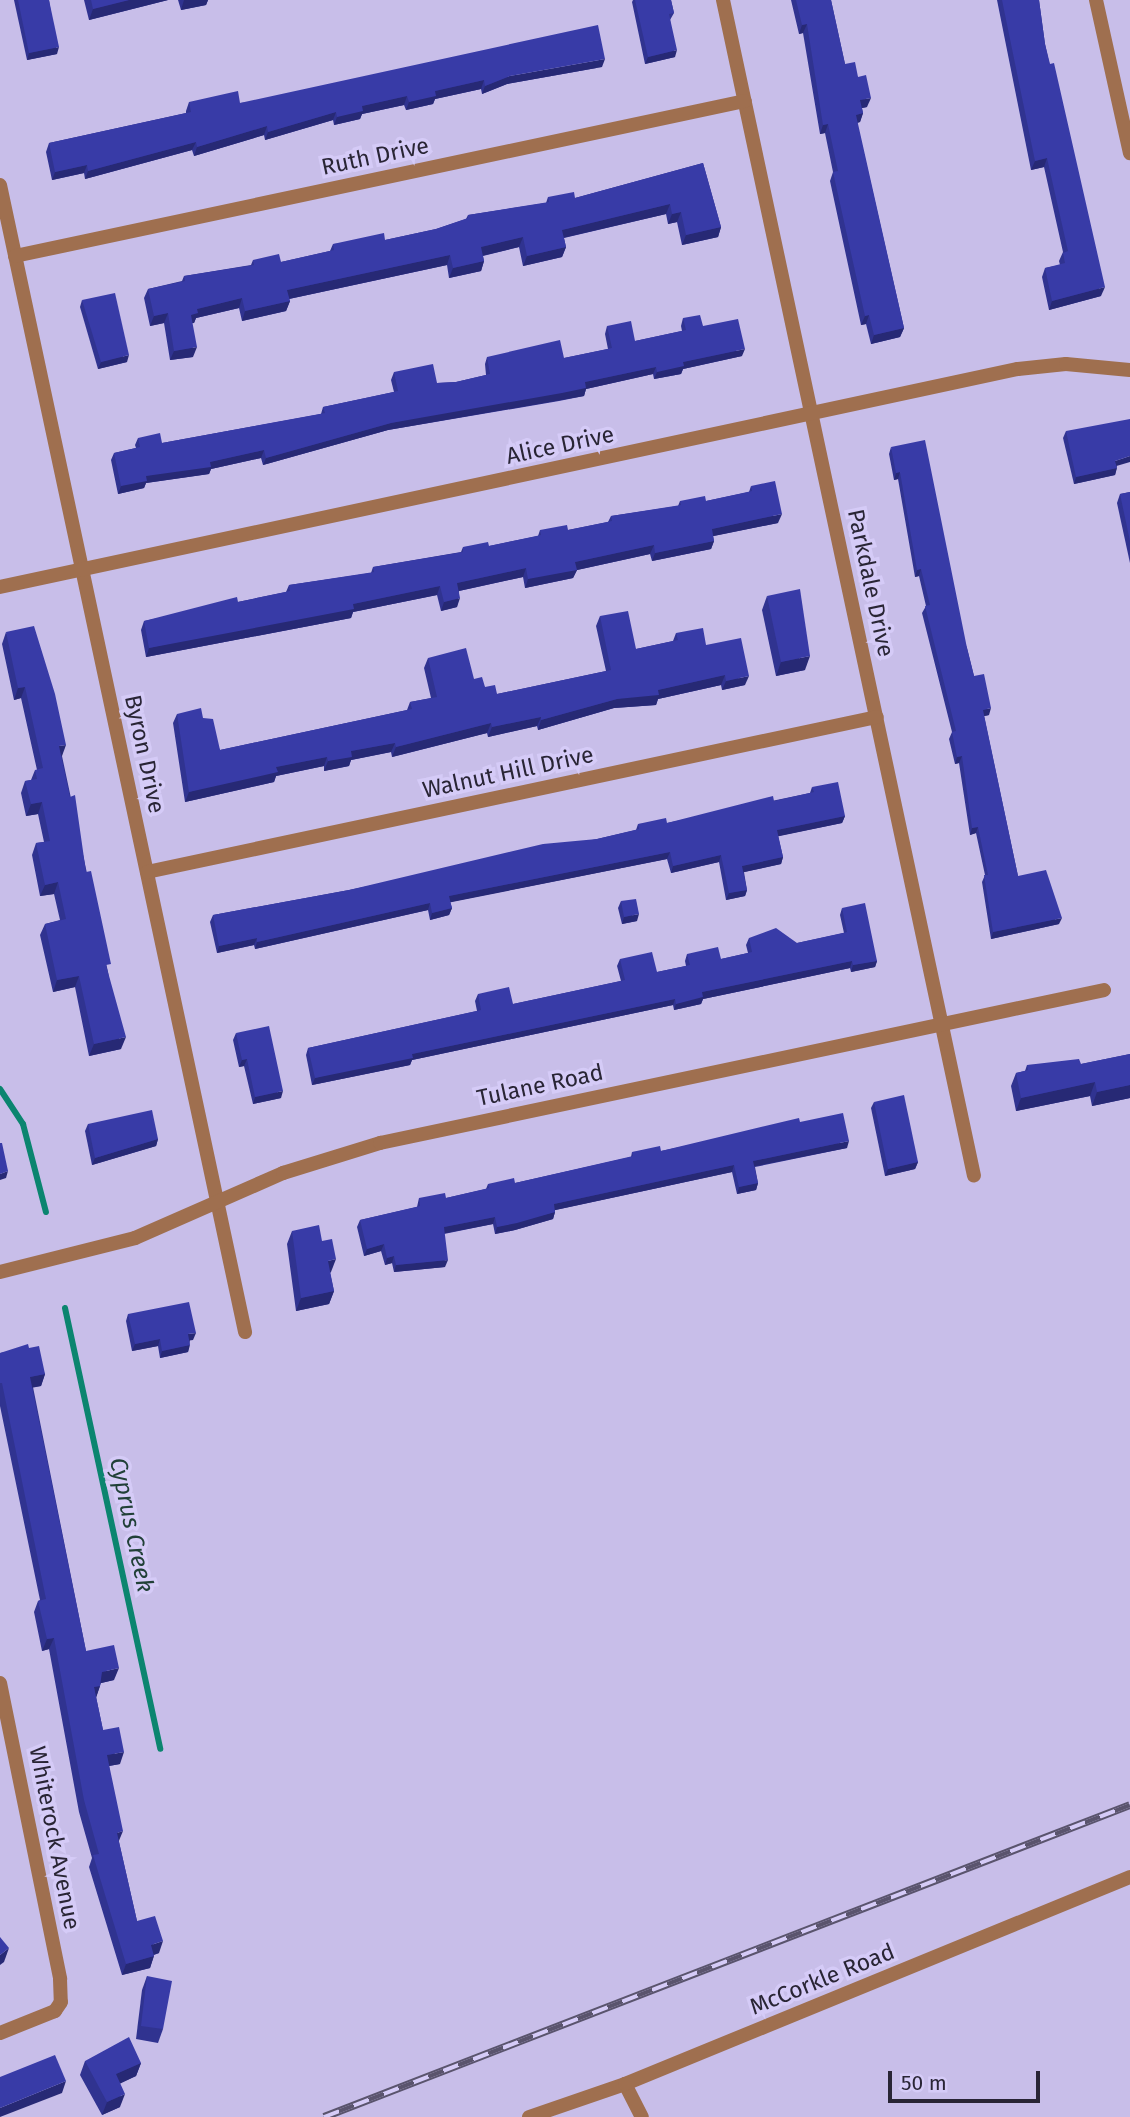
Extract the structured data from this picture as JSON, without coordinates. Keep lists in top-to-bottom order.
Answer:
{
  "streets": {
    "street": [
      "Ruth Drive",
      "Alice Drive",
      "Parkdale Drive",
      "Byron Drive",
      "Walnut Hill Drive",
      "Tulane Road",
      "Whiterock Avenue",
      "McCorkle Road"
    ]
  },
  "crossings": [
    ["Ruth Drive", "Parkdale Drive"],
    ["Ruth Drive", "Byron Drive"],
    ["Alice Drive", "Parkdale Drive"],
    ["Alice Drive", "Byron Drive"],
    ["Parkdale Drive", "Walnut Hill Drive"],
    ["Parkdale Drive", "Tulane Road"],
    ["Byron Drive", "Walnut Hill Drive"],
    ["Byron Drive", "Tulane Road"]
  ],
  "water": ["Cyprus Creek"],
  "scale_bar": "50 m"
}
